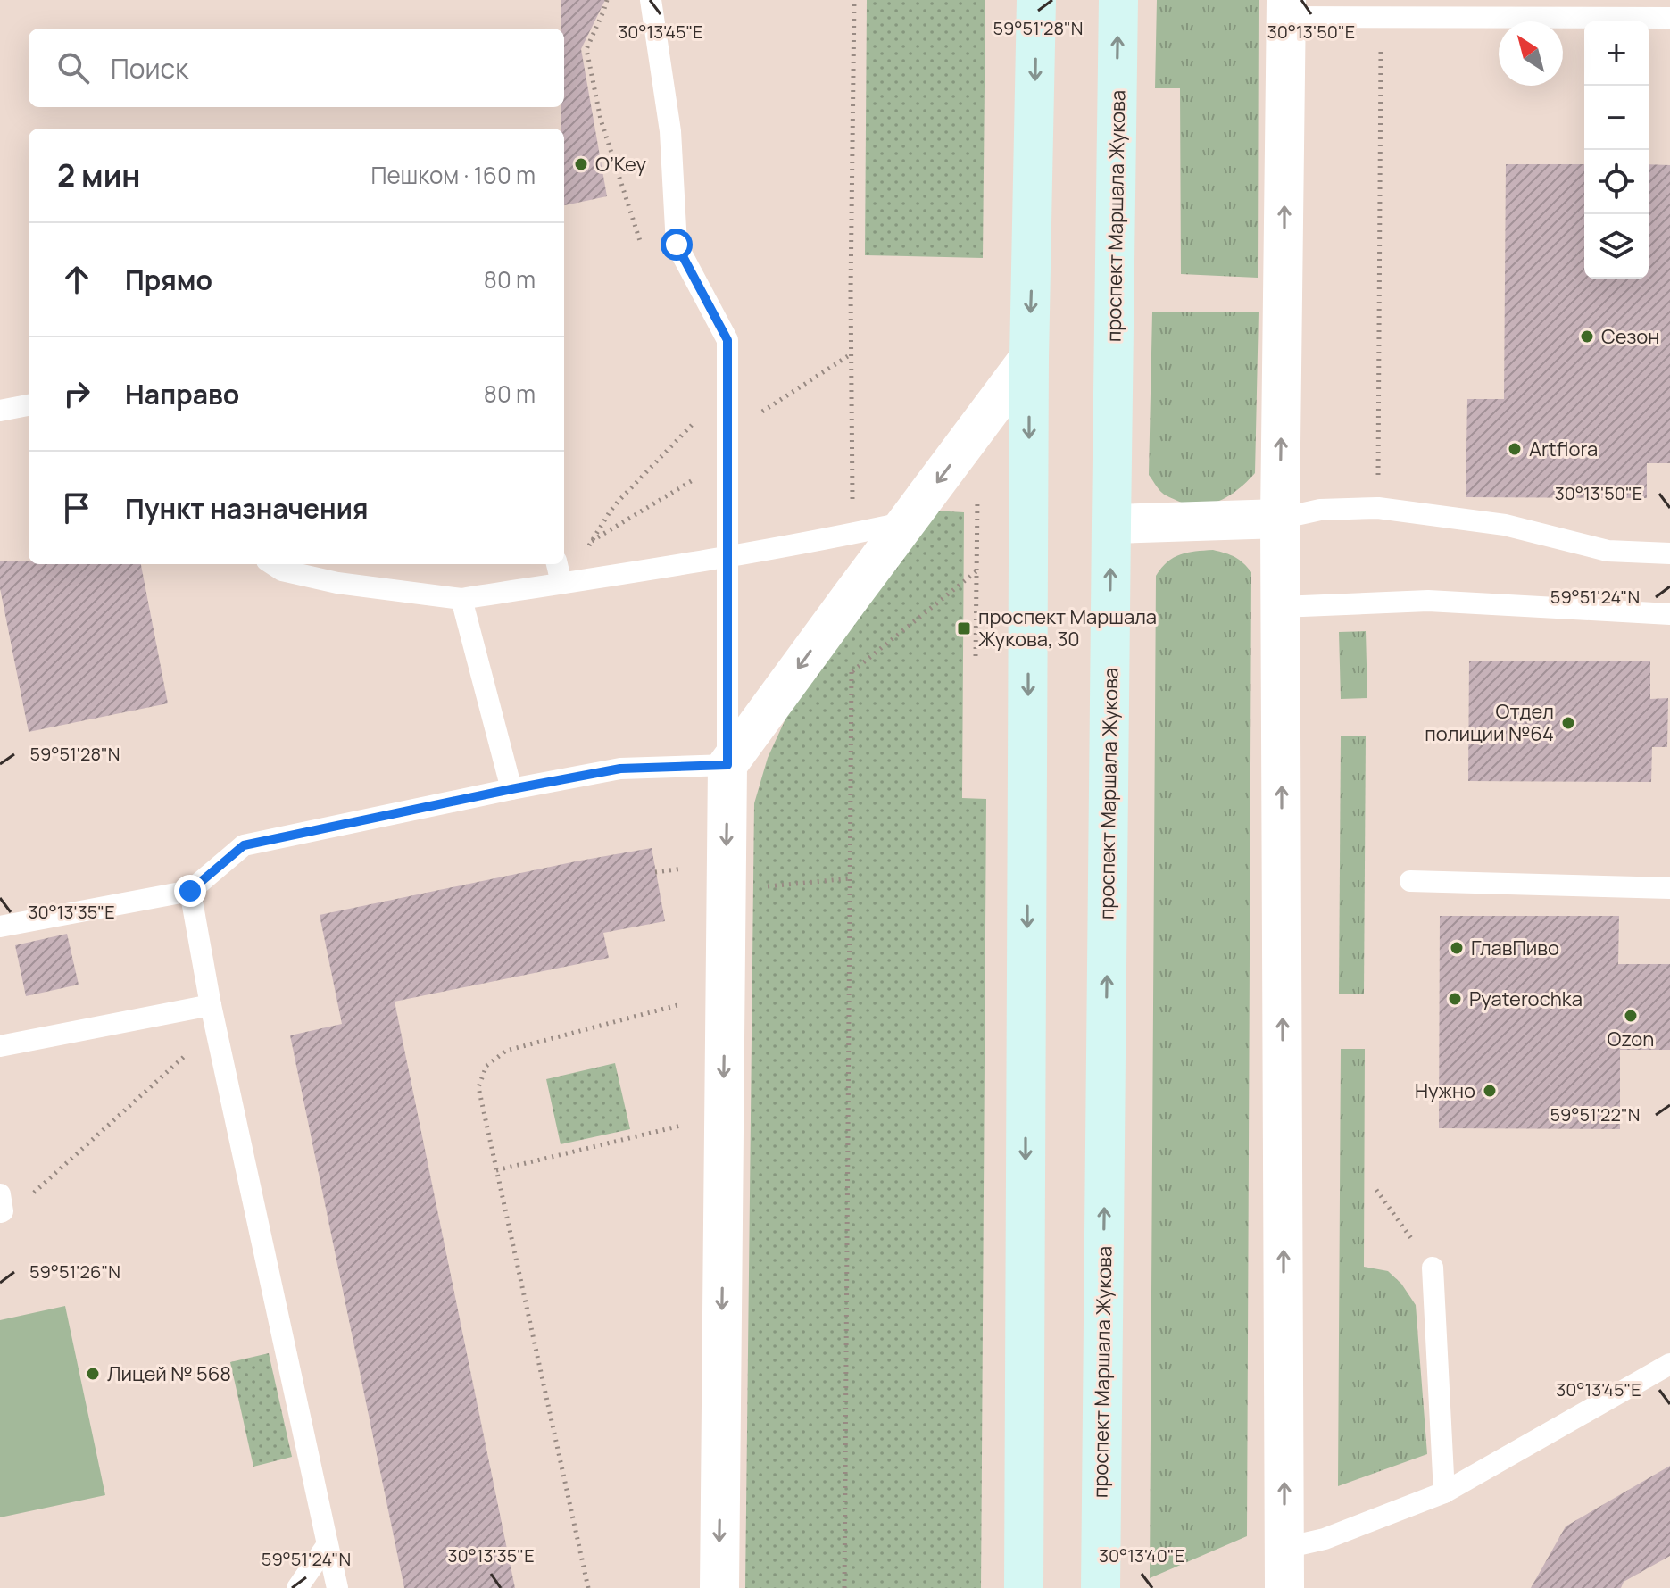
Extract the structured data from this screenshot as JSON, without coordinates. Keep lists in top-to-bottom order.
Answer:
{
  "streets": {
    "main road": ["проспект Маршала Жукова"]
  },
  "places": {
    "other": [
      "O’Key",
      "Сезон",
      "Artflora",
      "Отдел полиции №64",
      "ГлавПиво",
      "Pyaterochka",
      "Ozon",
      "Нужно",
      "Лицей № 568"
    ],
    "transit": ["проспект Маршала Жукова, 30"]
  },
  "north": "top left",
  "page": {
    "map_buttons": ["+", "−"],
    "search": "Поиск",
    "heading": ["2 мин", "Пешком · 160 m"],
    "list": [
      ["Прямо", "80 m"],
      ["Направо", "80 m"],
      "Пункт назначения"
    ]
  },
  "coordinates": [
    "59°51'28\"N",
    "30°13'45\"E",
    "30°13'50\"E",
    "59°51'24\"N",
    "30°13'35\"E",
    "59°51'22\"N",
    "59°51'26\"N",
    "30°13'40\"E"
  ]
}
